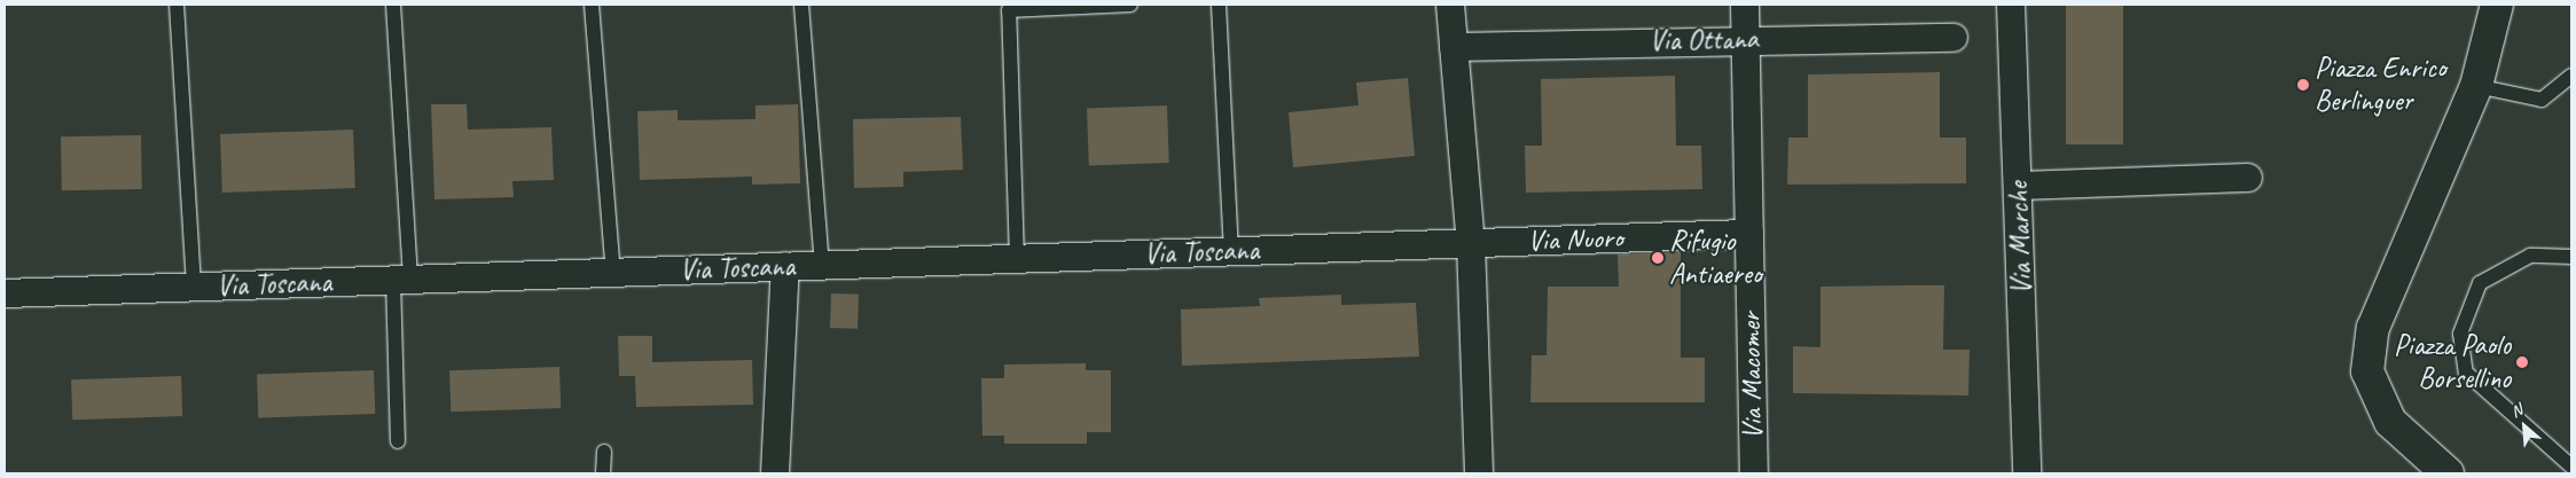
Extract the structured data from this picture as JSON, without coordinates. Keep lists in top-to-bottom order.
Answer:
{
  "streets": {
    "street": [
      "Via Ottana",
      "Via Marche",
      "Via Nuoro",
      "Via Toscana",
      "Via Macomer"
    ]
  },
  "crossings": [
    ["Via Ottana", "Via Macomer"],
    ["Via Nuoro", "Via Toscana"],
    ["Via Nuoro", "Via Macomer"]
  ],
  "places": ["Piazza Enrico Berlinguer", "Rifugio Antiaereo", "Piazza Paolo Borsellino"],
  "north": "top left"
}
